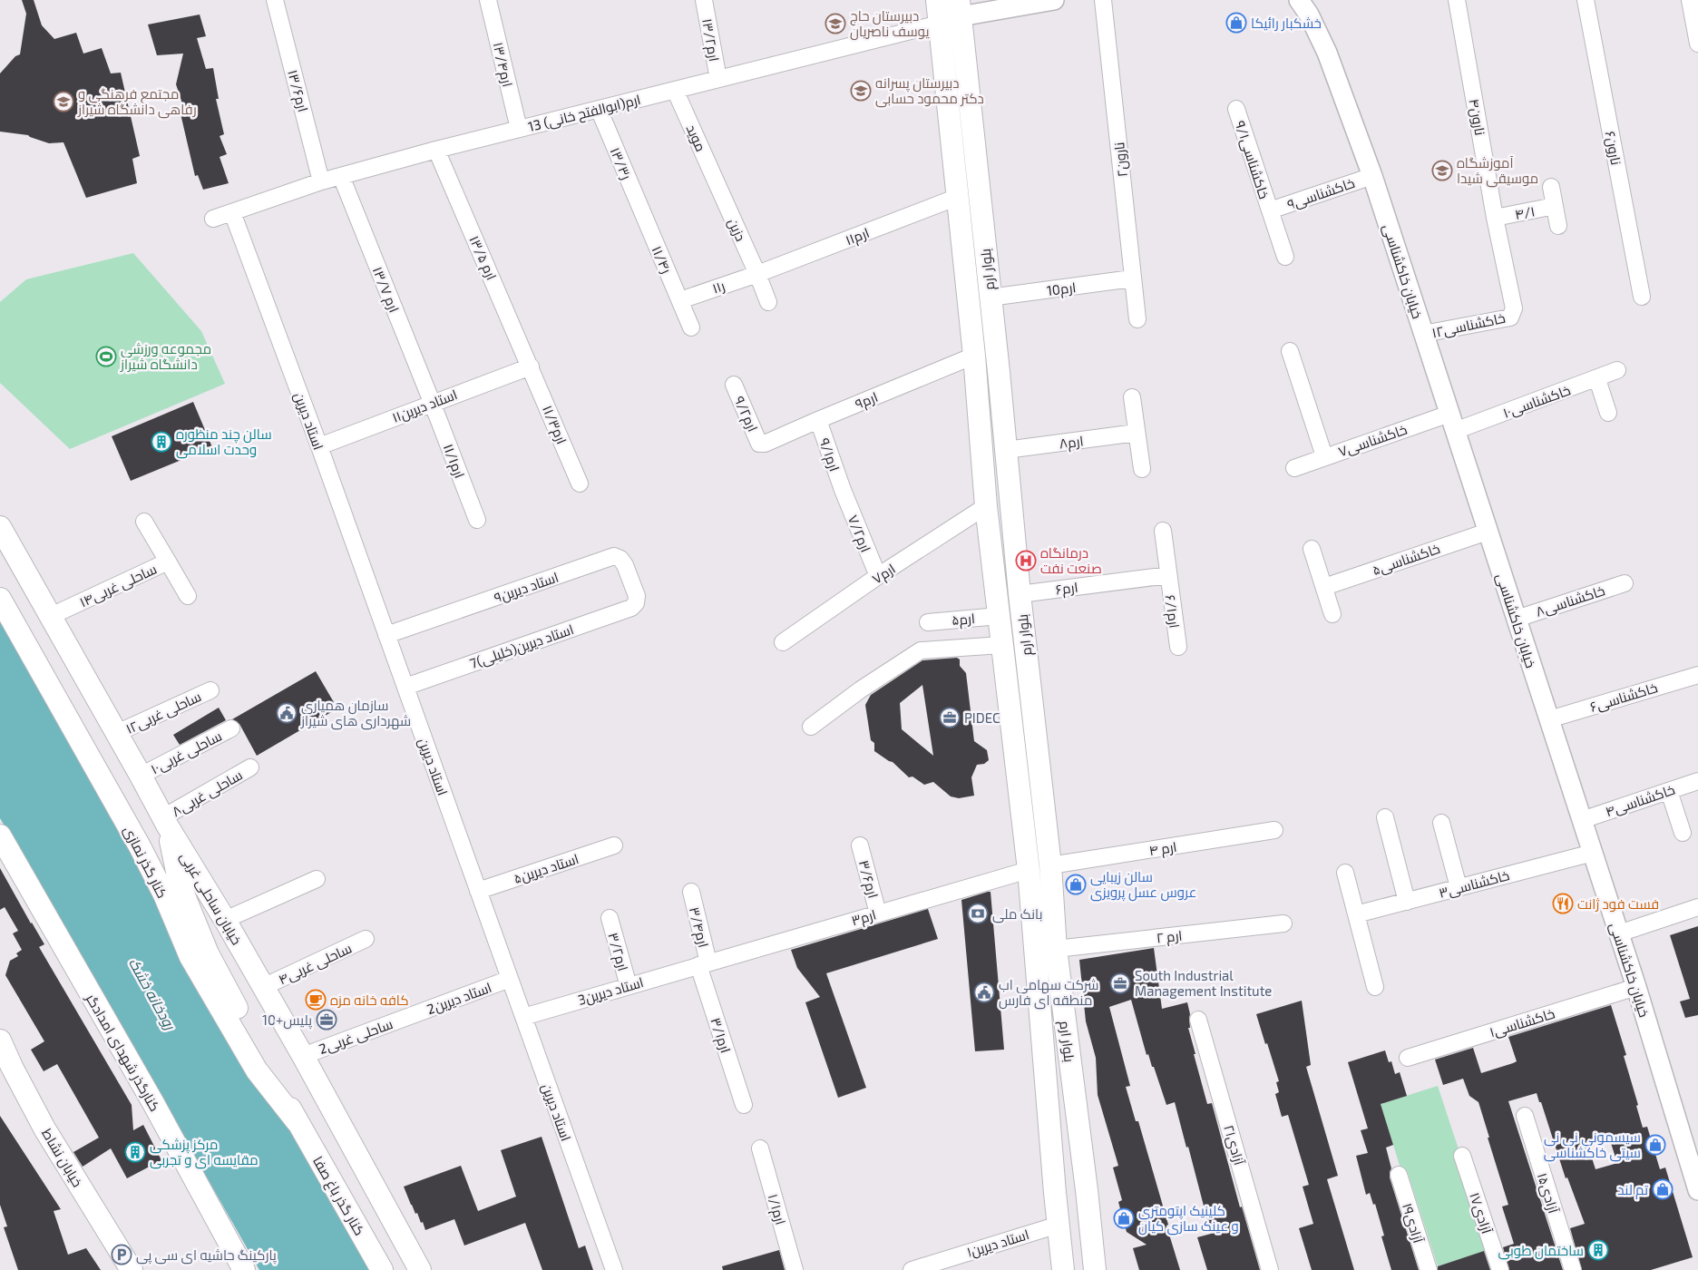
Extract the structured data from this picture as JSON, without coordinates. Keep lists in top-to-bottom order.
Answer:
{
  "streets": {
    "main road": [
      "بلوار ارم",
      "کنار گذر نمازی",
      "خیابان ساحلی غربی",
      "کنارگذر شهدای امدادگر",
      "خیابان نشاط",
      "کنار گذر باغ صفا"
    ],
    "street": [
      "۱۳/۲ارم",
      "۱۳/۴ارم",
      "۱۳/۶ارم",
      "13 ارم(ابوالفتح خانی)",
      "نارون۴",
      "موید",
      "نارون۶",
      "نارون۲",
      "۹/۱خاکشناسی",
      "۱۳/۳ر",
      "خاکشناسی۹",
      "۴/۱",
      "دزین",
      "ارم۱۱",
      "۱۳/۵ ارم",
      "۱۱/۴ر",
      "خیابان خاکشناسی",
      "۱۱ر",
      "ارم10",
      "۱۳/۷ ارم",
      "خاکشناسی۱۲",
      "ارم۹",
      "خاکشناسی۱۰",
      "استاد دیرین۱۱",
      "۹/۲ارم",
      "استاد دیرین",
      "۱۱/۳ارم",
      "خاکشناسی۷",
      "ارم۸",
      "۹/۱ارم",
      "۱۱/۱ارم",
      "۷/۲ارم",
      "خاکشناسی۵",
      "ارم۷",
      "ساحلی غربی۱۴",
      "استاد دیرین۹",
      "ارم۶",
      "خاکشناسی۸",
      "۶/۱ارم",
      "ارم۵",
      "7استاد دیرین(خلیلی)",
      "خاکشناسی۶",
      "ساحلی غربی۱۲",
      "ساحلی غربی۱۰",
      "ساحلی غربی۸",
      "خاکشناسی۴",
      "ارم ۴",
      "استاد دیرین۵",
      "۳/۶ارم",
      "خاکشناسی۳",
      "ارم۳",
      "۳/۴ارم",
      "ارم ۲",
      "۳/۲ارم",
      "ساحلی غربی۴",
      "3استاد دیرین",
      "2استاد دیرین",
      "خاکشناسی۱",
      "۳/۱ارم",
      "2ساحلی غربی",
      "آزادی۲۱",
      "آزادی۱۵",
      "۱/۱ارم",
      "آزادی۱۷",
      "آزادی۱۹",
      "استاد دیرین۱"
    ]
  },
  "crossings": [
    ["۱۳/۲ارم", "13 ارم(ابوالفتح خانی)"],
    ["۱۳/۴ارم", "13 ارم(ابوالفتح خانی)"],
    ["۱۳/۶ارم", "13 ارم(ابوالفتح خانی)"],
    ["13 ارم(ابوالفتح خانی)", "موید"],
    ["13 ارم(ابوالفتح خانی)", "۱۳/۳ر"],
    ["13 ارم(ابوالفتح خانی)", "۱۳/۵ ارم"],
    ["13 ارم(ابوالفتح خانی)", "بلوار ارم"],
    ["13 ارم(ابوالفتح خانی)", "۱۳/۷ ارم"],
    ["13 ارم(ابوالفتح خانی)", "استاد دیرین"],
    ["نارون۴", "۴/۱"],
    ["نارون۴", "خاکشناسی۱۲"],
    ["موید", "دزین"],
    ["نارون۲", "ارم10"],
    ["۹/۱خاکشناسی", "خاکشناسی۹"],
    ["۱۳/۳ر", "۱۱/۴ر"],
    ["خاکشناسی۹", "خیابان خاکشناسی"],
    ["دزین", "ارم۱۱"],
    ["دزین", "۱۱ر"],
    ["ارم۱۱", "بلوار ارم"],
    ["ارم۱۱", "۱۱ر"],
    ["۱۳/۵ ارم", "استاد دیرین۱۱"],
    ["۱۳/۵ ارم", "۱۱/۳ارم"],
    ["۱۱/۴ر", "۱۱ر"],
    ["بلوار ارم", "ارم10"],
    ["بلوار ارم", "ارم۹"],
    ["بلوار ارم", "ارم۸"],
    ["بلوار ارم", "ارم۷"],
    ["بلوار ارم", "ارم۶"],
    ["بلوار ارم", "ارم۵"],
    ["بلوار ارم", "ارم ۴"],
    ["بلوار ارم", "ارم۳"],
    ["بلوار ارم", "ارم ۲"],
    ["بلوار ارم", "استاد دیرین۱"],
    ["خیابان خاکشناسی", "خاکشناسی۱۲"],
    ["خیابان خاکشناسی", "خاکشناسی۱۰"],
    ["خیابان خاکشناسی", "خاکشناسی۷"],
    ["خیابان خاکشناسی", "خاکشناسی۵"],
    ["خیابان خاکشناسی", "خاکشناسی۸"],
    ["خیابان خاکشناسی", "خاکشناسی۶"],
    ["خیابان خاکشناسی", "خاکشناسی۴"],
    ["خیابان خاکشناسی", "خاکشناسی۳"],
    ["خیابان خاکشناسی", "خاکشناسی۱"],
    ["۱۳/۷ ارم", "استاد دیرین۱۱"],
    ["۱۳/۷ ارم", "۱۱/۱ارم"],
    ["ارم۹", "۹/۲ارم"],
    ["ارم۹", "۹/۱ارم"],
    ["خاکشناسی۱۰", "خاکشناسی۷"],
    ["استاد دیرین۱۱", "استاد دیرین"],
    ["استاد دیرین۱۱", "۱۱/۳ارم"],
    ["استاد دیرین۱۱", "۱۱/۱ارم"],
    ["استاد دیرین", "استاد دیرین۹"],
    ["استاد دیرین", "7استاد دیرین(خلیلی)"],
    ["استاد دیرین", "استاد دیرین۵"],
    ["استاد دیرین", "3استاد دیرین"],
    ["استاد دیرین", "2استاد دیرین"],
    ["۹/۱ارم", "۷/۲ارم"],
    ["۷/۲ارم", "ارم۷"],
    ["ساحلی غربی۱۴", "خیابان ساحلی غربی"],
    ["استاد دیرین۹", "7استاد دیرین(خلیلی)"],
    ["ارم۶", "۶/۱ارم"],
    ["ساحلی غربی۱۲", "خیابان ساحلی غربی"],
    ["ساحلی غربی۱۰", "خیابان ساحلی غربی"],
    ["ساحلی غربی۸", "خیابان ساحلی غربی"],
    ["کنار گذر نمازی", "کنار گذر باغ صفا"],
    ["۳/۶ارم", "ارم۳"],
    ["خیابان ساحلی غربی", "ساحلی غربی۴"],
    ["خیابان ساحلی غربی", "2ساحلی غربی"],
    ["ارم۳", "۳/۴ارم"],
    ["ارم۳", "3استاد دیرین"],
    ["ارم۳", "۳/۱ارم"],
    ["۳/۴ارم", "3استاد دیرین"],
    ["۳/۴ارم", "۳/۱ارم"],
    ["۳/۲ارم", "3استاد دیرین"],
    ["3استاد دیرین", "۳/۱ارم"],
    ["2استاد دیرین", "2ساحلی غربی"]
  ],
  "water": ["رودخانه خشک"],
  "places": {
    "shop": [
      "خشکبار رائیکا",
      "سالن زیبایی عروس عسل پرويزی",
      "سیسمونی نی نی سیتی خاکشناسی",
      "تم لند",
      "کلینیک اپتومتری و عینک سازی کیان"
    ],
    "school or university": [
      "دبیرستان حاج یوسف ناصریان",
      "دبیرستان پسرانه دکتر محمود حسابی",
      "مجتمع فرهنگی و رفاهی دانشگاه شیراز",
      "آموزشگاه موسیقی شیدا"
    ],
    "sports": ["مجموعه ورزشی دانشگاه شیراز"],
    "building": ["سالن چند منظوره وحدت اسلامی", "مرکز پزشکی مقایسه ای و تجربی", "ساختمان طوبی"],
    "hospital": ["درمانگاه صنعت نفت"],
    "public building": ["سازمان همیاری شهرداری های شیراز", "شرکت سهامی اب منطقه ای فارس"],
    "office": ["PIDEC", "South Industrial Management Institute", "پلیس+10"],
    "restaurant": ["فست فود ژانت"],
    "bank": ["بانک ملی"],
    "cafe": ["کافه خانه مزه"],
    "parking": ["پارکینگ حاشیه ای سی پی"]
  }
}
